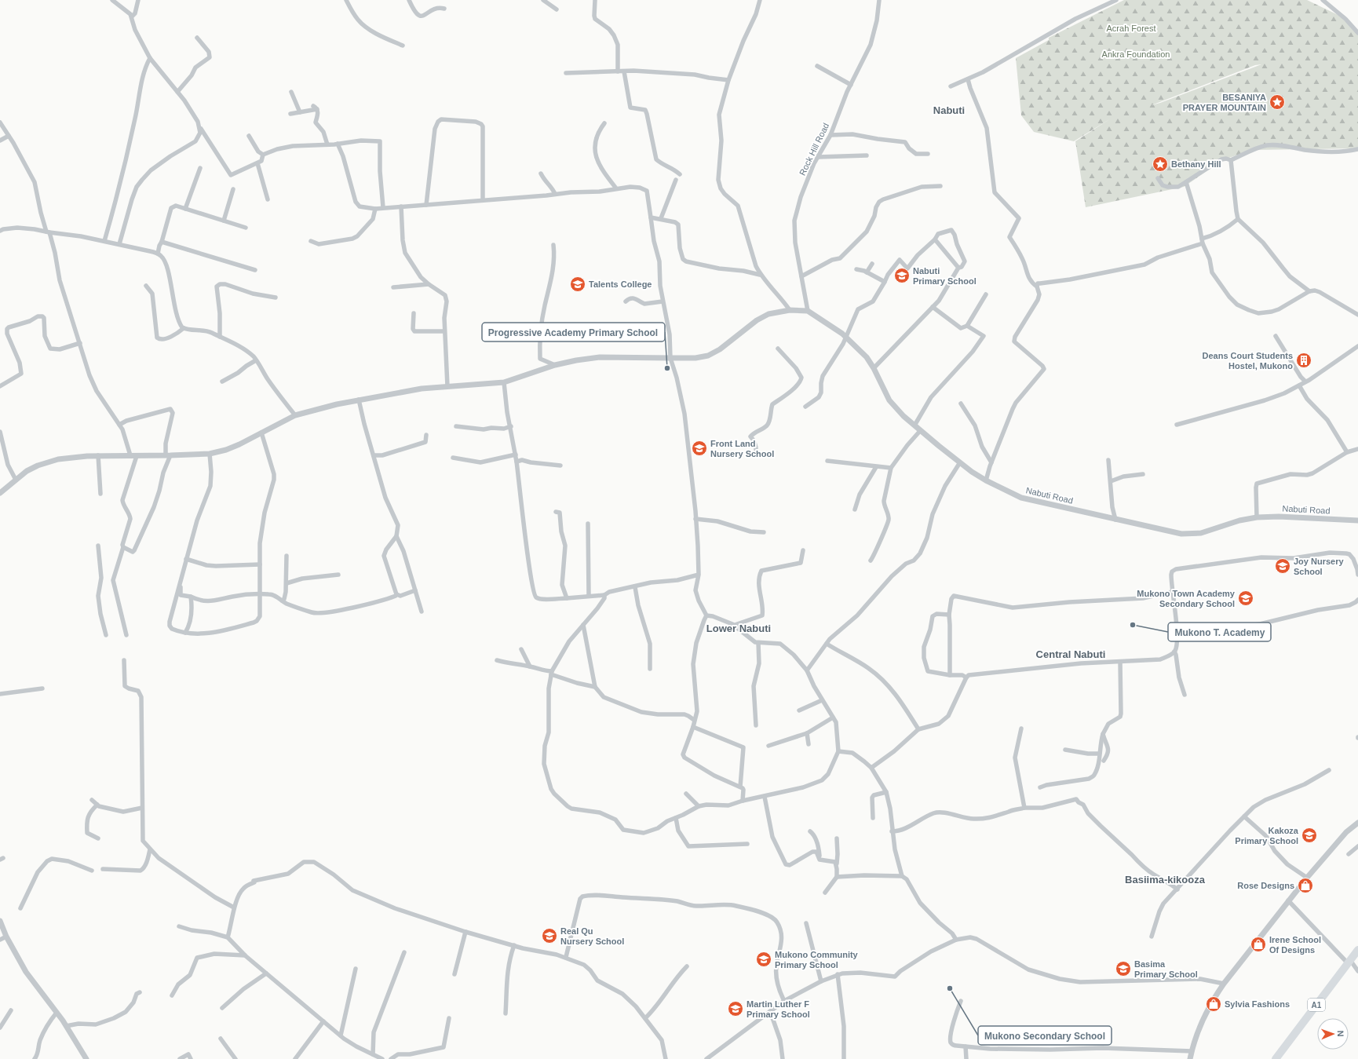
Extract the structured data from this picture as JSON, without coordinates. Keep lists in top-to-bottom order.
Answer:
{
  "streets": {
    "highway": ["A1"],
    "street": ["Rock Hill Road", "Nabuti Road"]
  },
  "crossings": [
    ["Rock Hill Road", "Nabuti Road"]
  ],
  "districts": [
    "Nabuti",
    "Lower Nabuti",
    "Central Nabuti",
    "Basiima-kikooza"
  ],
  "parks": ["Acrah Forest", "Ankra Foundation"],
  "places": {
    "place": ["BESANIYA PRAYER MOUNTAIN", "Bethany Hill"],
    "school or university": [
      "Nabuti Primary School",
      "Talents College",
      "Front Land Nursery School",
      "Joy Nursery School",
      "Mukono Town Academy Secondary School",
      "Kakoza Primary School",
      "Real Qu Nursery School",
      "Mukono Community Primary School",
      "Basima Primary School",
      "Martin Luther F Primary School"
    ],
    "building": ["Deans Court Students Hostel, Mukono"],
    "other": ["Progressive Academy Primary School", "Mukono T. Academy", "Mukono Secondary School"],
    "shop": ["Rose Designs", "Irene School Of Designs", "Sylvia Fashions"]
  },
  "north": "right"
}
